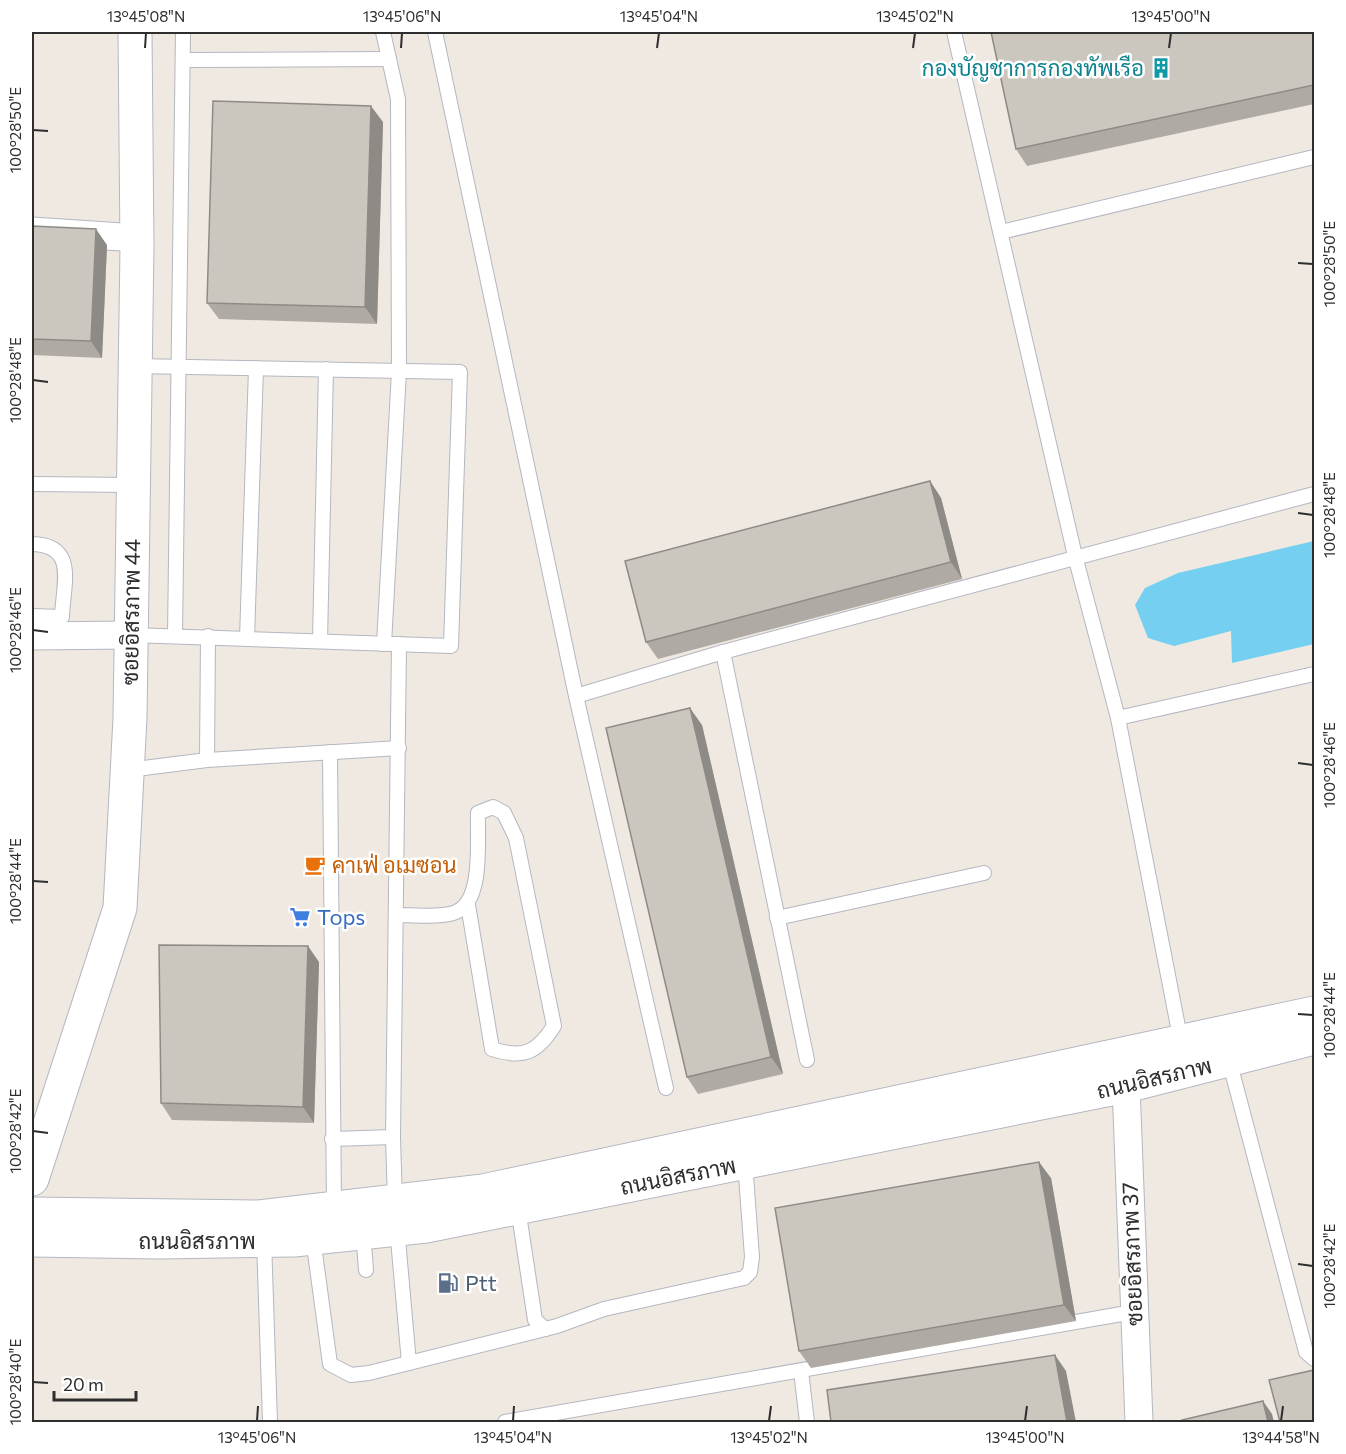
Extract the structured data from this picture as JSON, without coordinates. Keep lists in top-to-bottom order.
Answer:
{
  "streets": {
    "main road": ["ซอยอิสรภาพ 44", "ถนนอิสรภาพ"],
    "street": ["ซอยอิสรภาพ 37"]
  },
  "crossings": [
    ["ถนนอิสรภาพ", "ซอยอิสรภาพ 37"]
  ],
  "places": {
    "building": ["กองบัญชาการกองทัพเรือ"],
    "cafe": ["คาเฟ่ อเมซอน"],
    "supermarket": ["Tops"],
    "fuel station": ["Ptt"]
  },
  "scale_bar": "20 m",
  "coordinates": [
    "13°45'08\"N",
    "13°45'06\"N",
    "13°45'04\"N",
    "13°45'02\"N",
    "13°45'00\"N",
    "100°28'50\"E",
    "100°28'48\"E",
    "100°28'46\"E",
    "100°28'44\"E",
    "100°28'42\"E",
    "100°28'40\"E",
    "13°44'58\"N"
  ]
}
